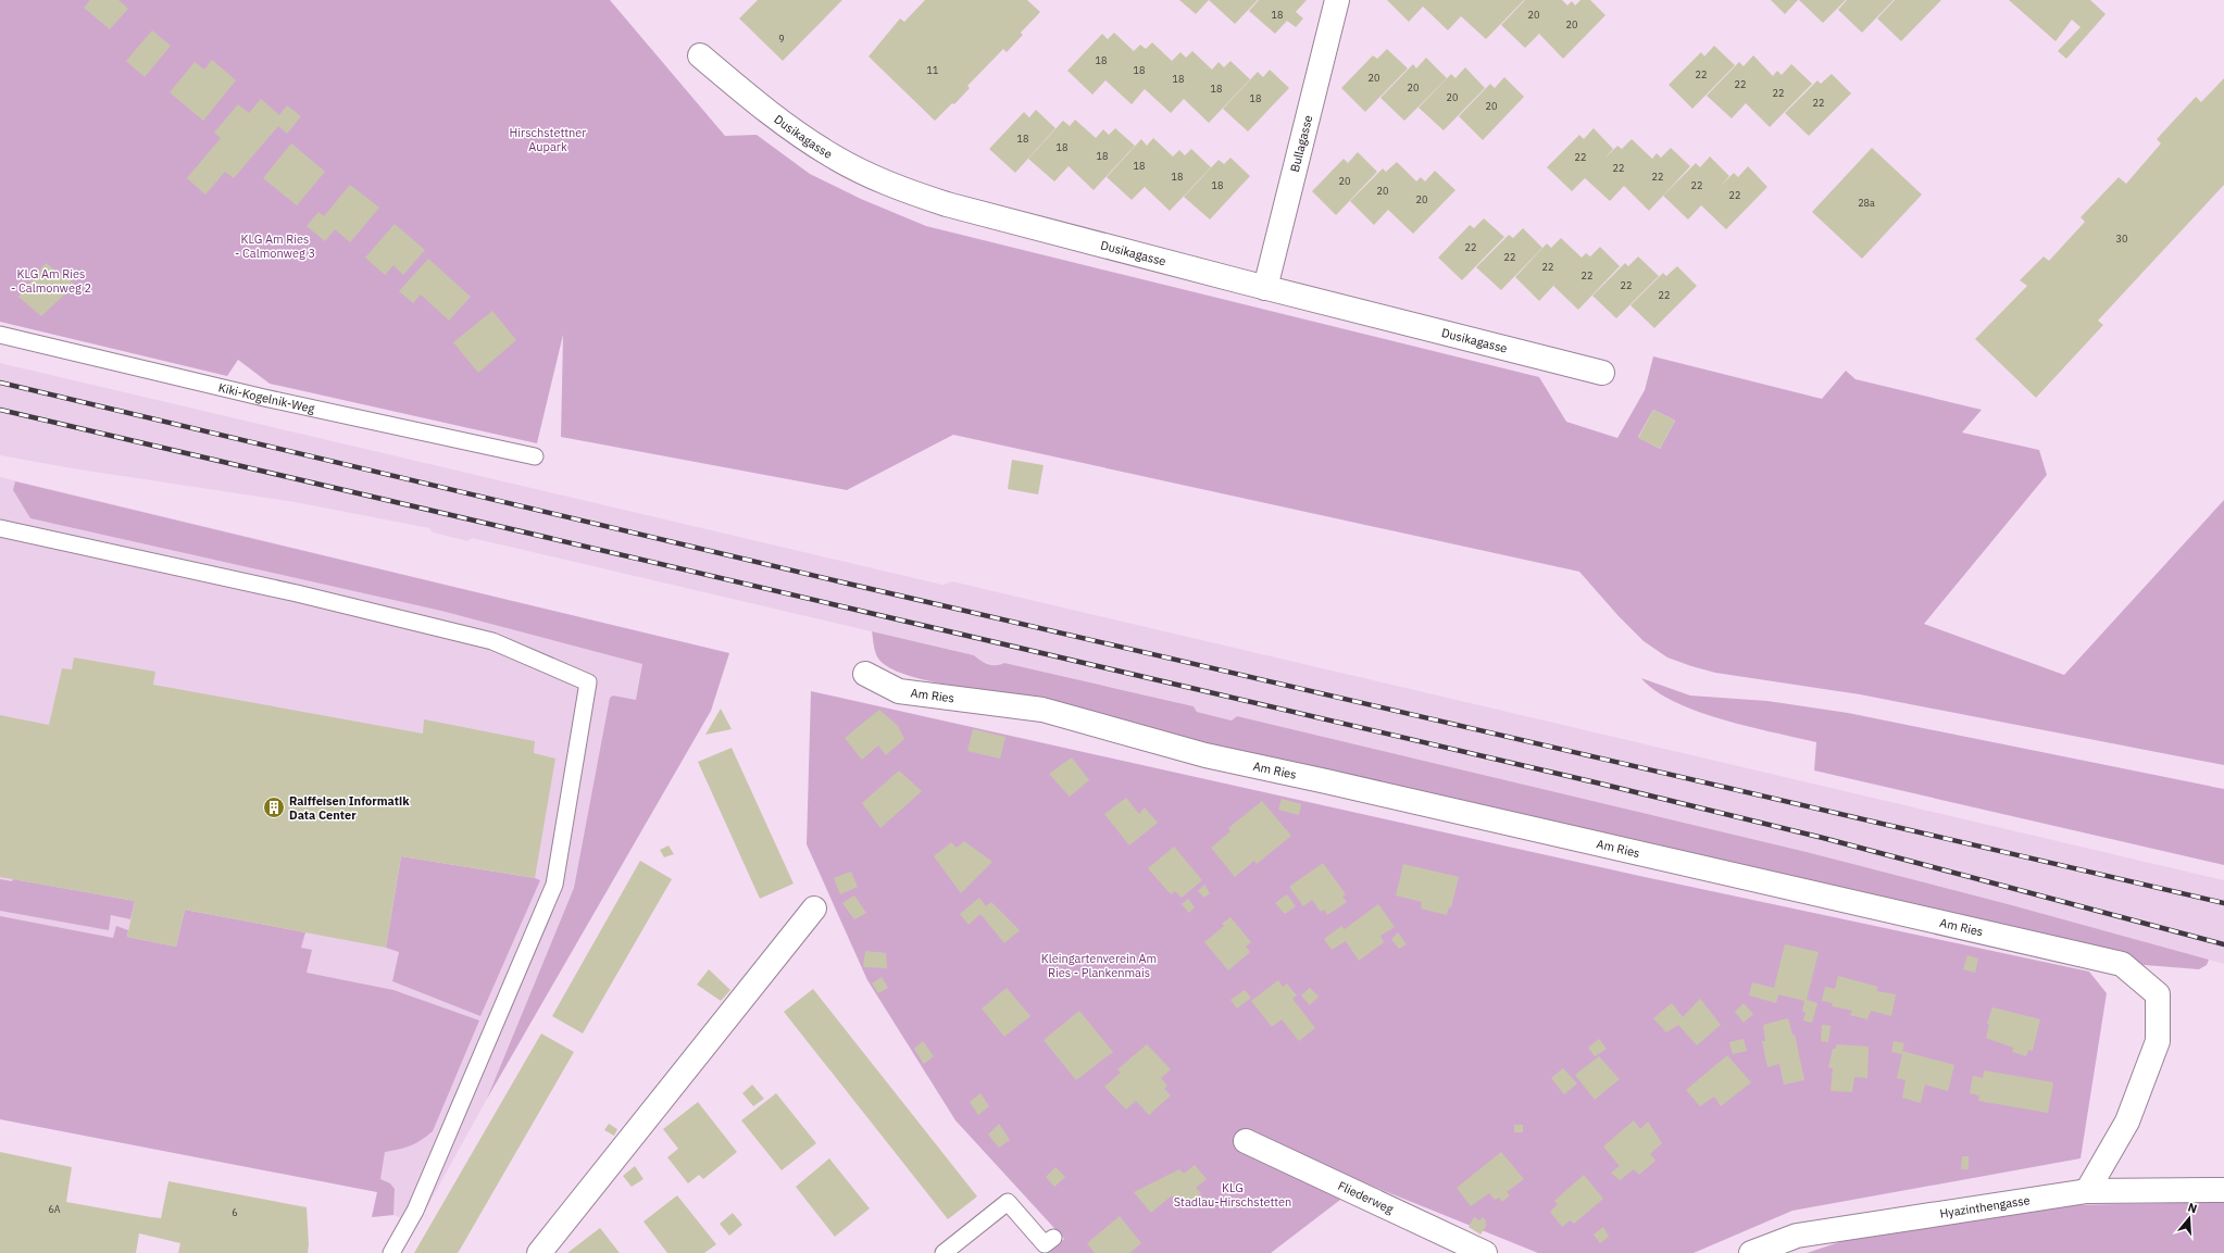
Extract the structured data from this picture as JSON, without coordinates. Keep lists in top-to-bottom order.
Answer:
{
  "streets": {
    "street": [
      "Dusikagasse",
      "Bullagasse",
      "Am Ries",
      "Fliederweg",
      "Hyazinthengasse"
    ],
    "lane": ["Kiki-Kogelnik-Weg"]
  },
  "crossings": [
    ["Dusikagasse", "Bullagasse"],
    ["Am Ries", "Hyazinthengasse"]
  ],
  "parks": [
    "Hirschstettner Aupark",
    "KLG Am Ries - Calmonweg 3",
    "KLG Am Ries - Calmonweg 2",
    "Kleingartenverein Am Ries - Plankenmais",
    "KLG Stadlau-Hirschstetten"
  ],
  "places": {
    "building": ["Raiffeisen Informatik Data Center"]
  },
  "house_numbers": [
    "18",
    "20",
    "20",
    "9",
    "18",
    "11",
    "18",
    "22",
    "20",
    "18",
    "22",
    "20",
    "18",
    "22",
    "20",
    "18",
    "22",
    "20",
    "18",
    "18",
    "18",
    "22",
    "18",
    "22",
    "18",
    "22",
    "20",
    "18",
    "22",
    "20",
    "22",
    "20",
    "28a",
    "30",
    "22",
    "22",
    "22",
    "22",
    "22",
    "22",
    "6A",
    "6"
  ],
  "north": "top"
}
